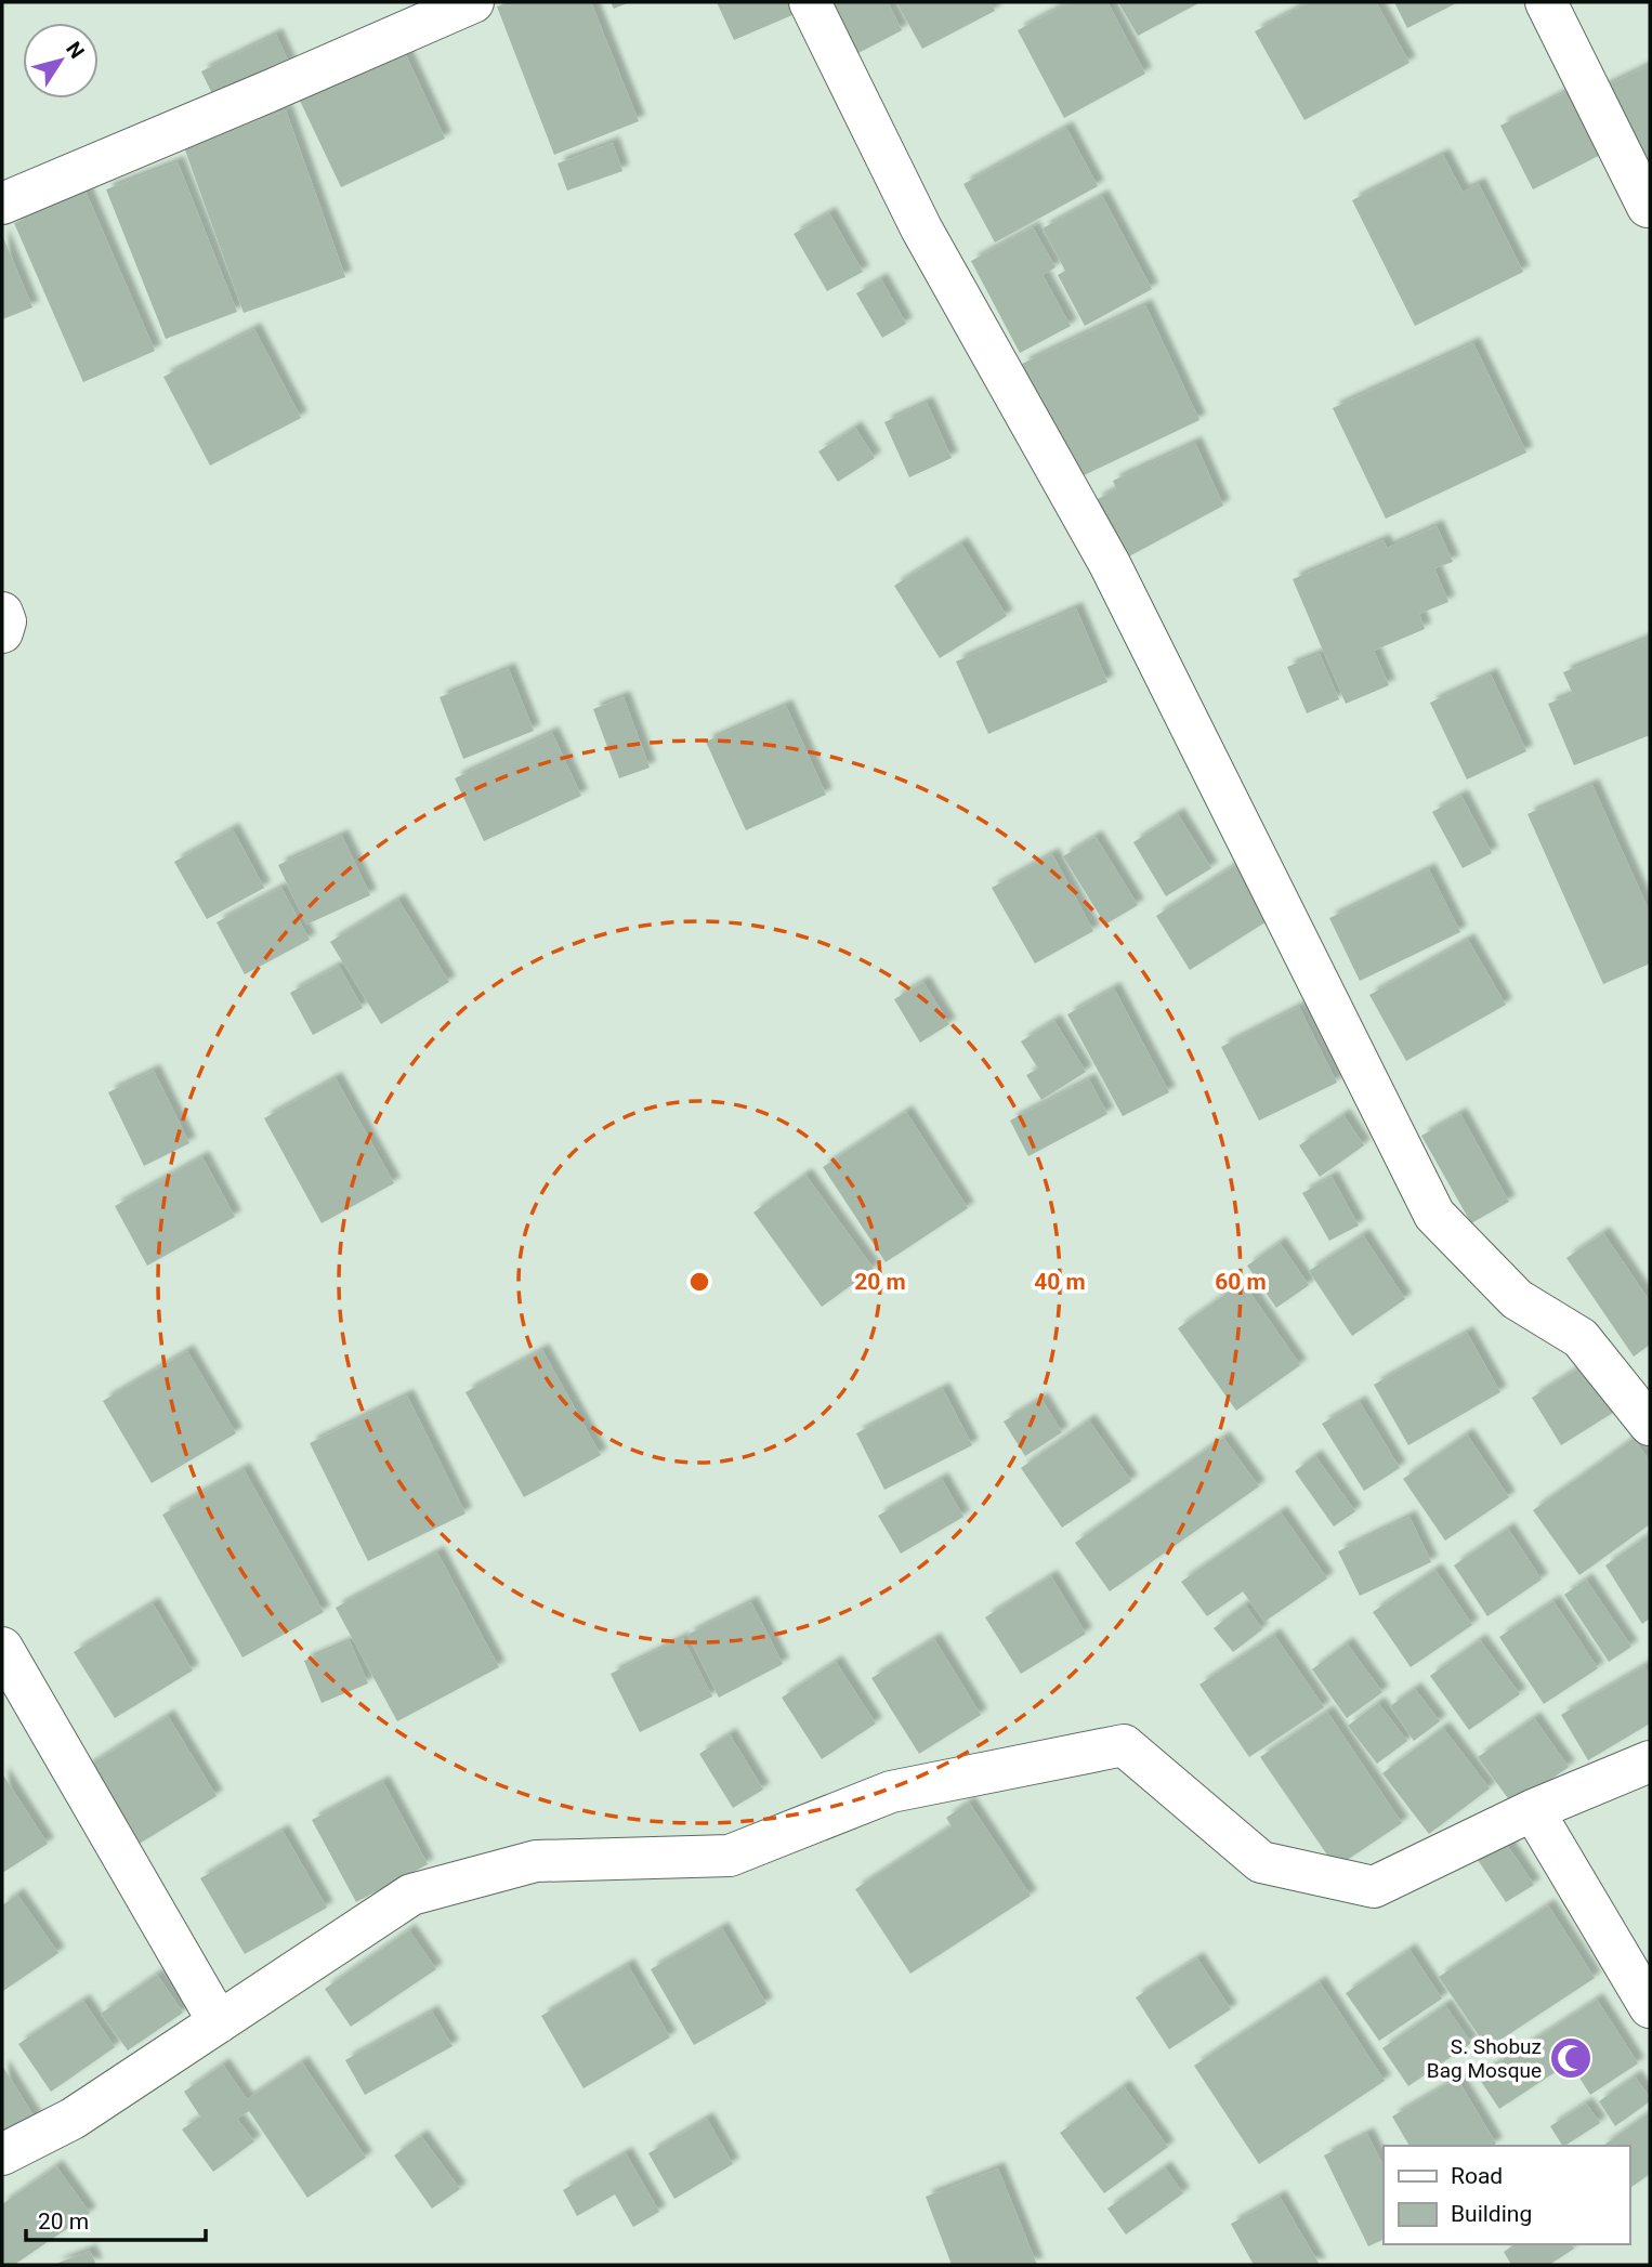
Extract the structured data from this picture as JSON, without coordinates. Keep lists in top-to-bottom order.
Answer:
{
  "places": {
    "mosque": ["S. Shobuz Bag Mosque"]
  },
  "legend": ["Road", "Building"],
  "scale_bar": "20 m",
  "north": "top right",
  "rings": ["20 m", "40 m", "60 m"]
}
